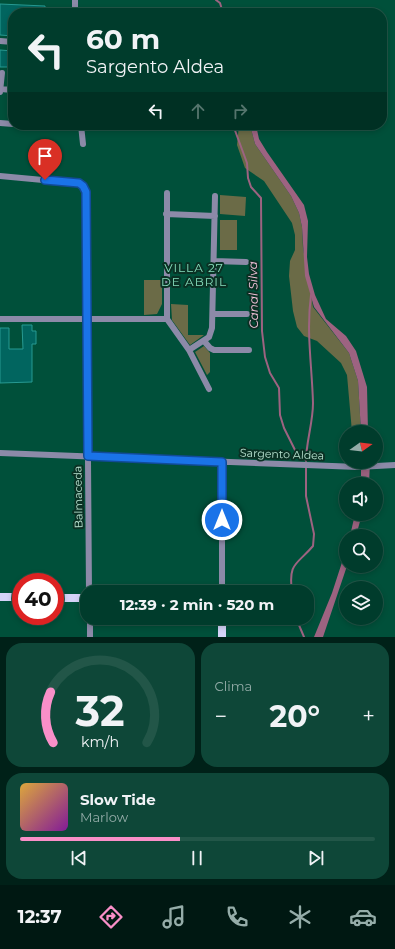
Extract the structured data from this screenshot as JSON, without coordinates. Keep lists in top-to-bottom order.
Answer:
{
  "streets": {
    "street": ["Sargento Aldea", "Balmaceda"]
  },
  "crossings": [
    ["Sargento Aldea", "Balmaceda"]
  ],
  "districts": ["VILLA 27 DE ABRIL"],
  "water": ["Canal Silva"],
  "north": "right",
  "page": {
    "turn": ["60 m", "Sargento Aldea"],
    "limit": "40",
    "trip": "12:39 · 2 min · 520 m",
    "tile": "Clima",
    "heat": ["−", "20°", "+"],
    "song": ["Slow Tide", "Marlow"],
    "tabs": "12:37",
    "gauge": ["32", "km/h"]
  }
}
